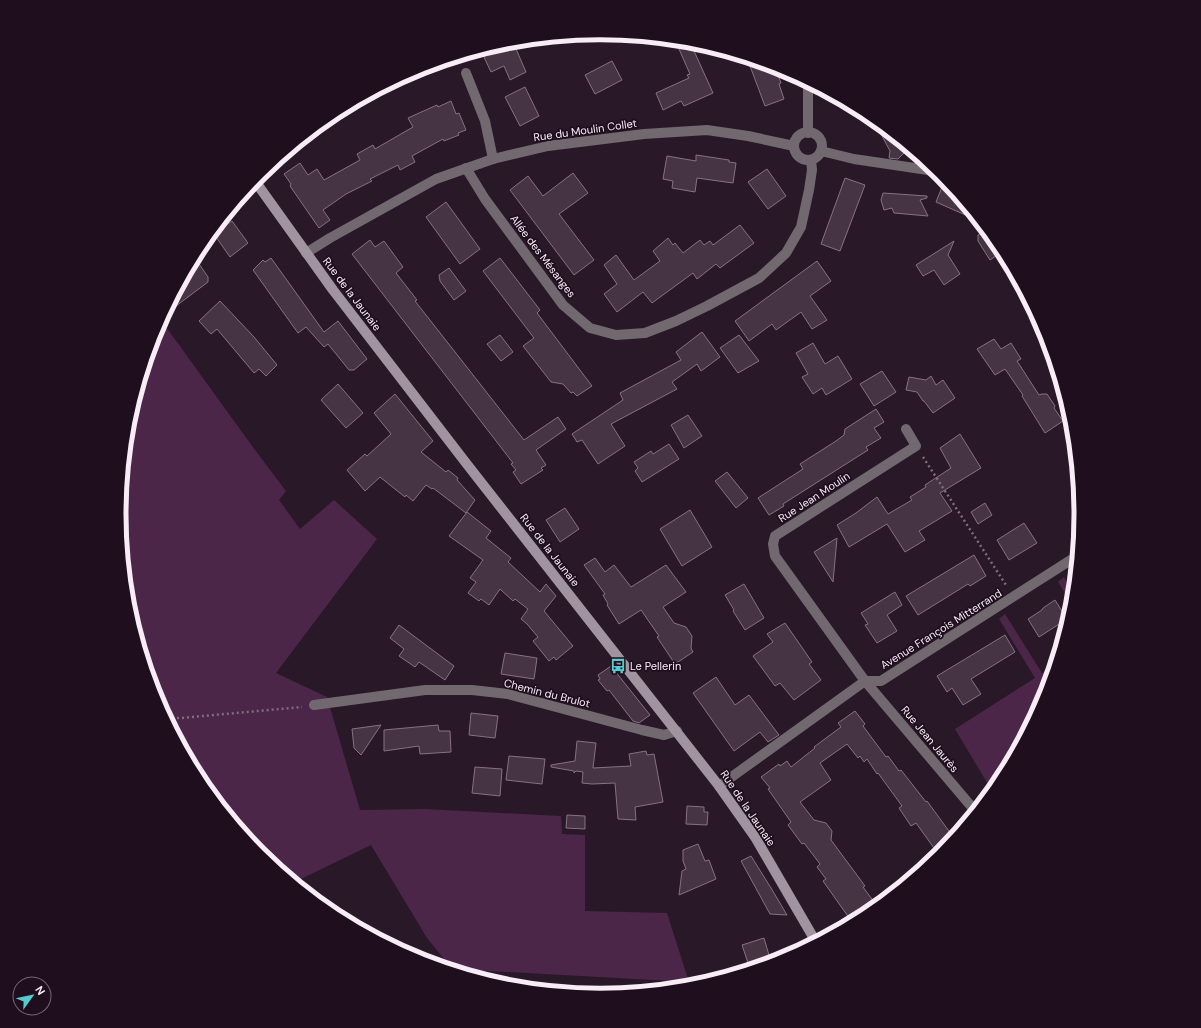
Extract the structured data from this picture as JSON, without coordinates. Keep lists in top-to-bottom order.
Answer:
{
  "streets": {
    "main road": ["Rue de la Jaunaie"],
    "street": [
      "Rue du Moulin Collet",
      "Allée des Mésanges",
      "Rue Jean Moulin",
      "Avenue François Mitterrand",
      "Chemin du Brulot",
      "Rue Jean Jaurès"
    ]
  },
  "crossings": [
    ["Rue du Moulin Collet", "Allée des Mésanges"],
    ["Rue du Moulin Collet", "Rue de la Jaunaie"],
    ["Rue de la Jaunaie", "Avenue François Mitterrand"],
    ["Rue de la Jaunaie", "Chemin du Brulot"],
    ["Rue Jean Moulin", "Avenue François Mitterrand"],
    ["Rue Jean Moulin", "Rue Jean Jaurès"],
    ["Avenue François Mitterrand", "Rue Jean Jaurès"]
  ],
  "places": {
    "bus stop": ["Le Pellerin"]
  },
  "north": "top right"
}
